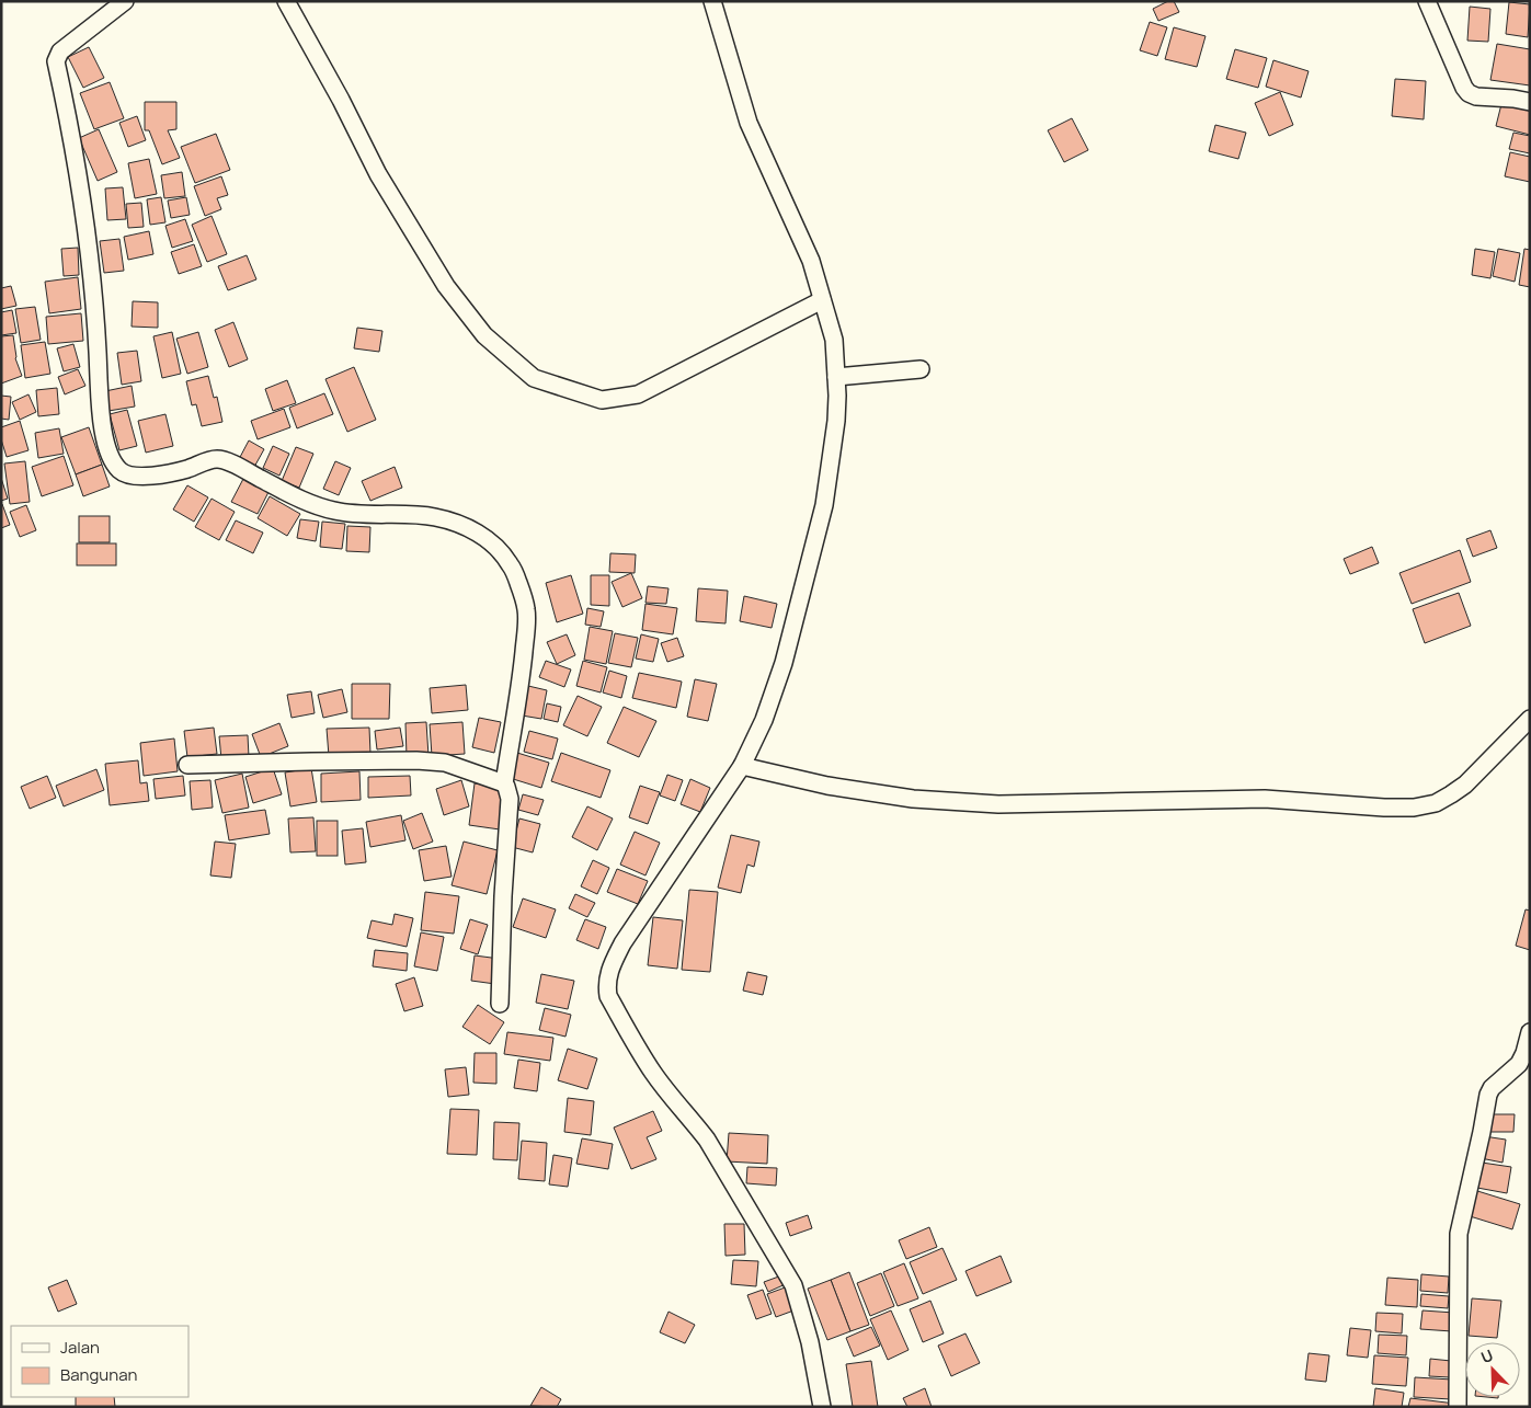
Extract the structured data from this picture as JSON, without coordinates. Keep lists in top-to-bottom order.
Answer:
{
  "legend": ["Jalan", "Bangunan"],
  "north": "top left"
}
